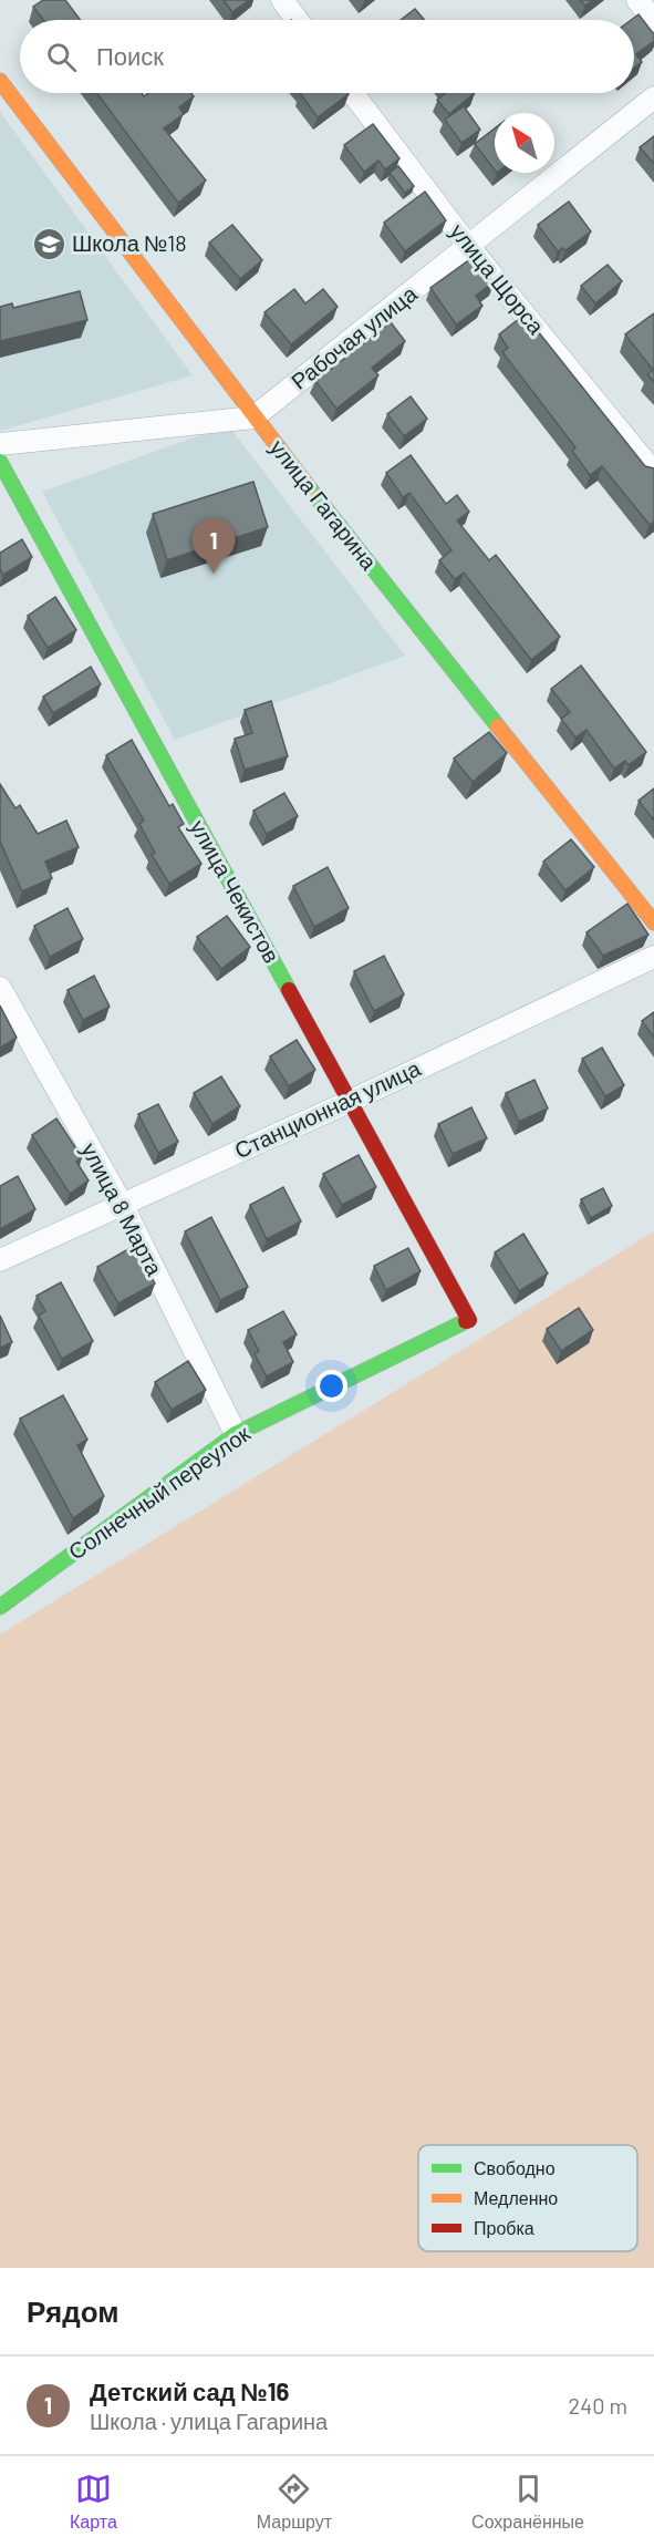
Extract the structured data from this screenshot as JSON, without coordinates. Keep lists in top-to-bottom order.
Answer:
{
  "streets": {
    "street": [
      "улица Щорса",
      "Рабочая улица",
      "улица Гагарина",
      "улица Чекистов",
      "Станционная улица",
      "улица 8 Марта",
      "Солнечный переулок"
    ]
  },
  "crossings": [
    ["улица Щорса", "Рабочая улица"],
    ["Рабочая улица", "улица Гагарина"],
    ["улица Чекистов", "Станционная улица"],
    ["улица Чекистов", "Солнечный переулок"],
    ["Станционная улица", "улица 8 Марта"],
    ["улица 8 Марта", "Солнечный переулок"]
  ],
  "places": {
    "school or university": ["Школа №18"]
  },
  "legend": ["Свободно", "Медленно", "Пробка"],
  "north": "top left",
  "page": {
    "search": "Поиск",
    "pins": "1",
    "heading": "Рядом",
    "list": [
      {
        "mark": "1",
        "name": "Детский сад №16",
        "note": "Школа · улица Гагарина",
        "value": "240 m"
      }
    ],
    "nav": ["Карта", "Маршрут", "Сохранённые"]
  }
}
